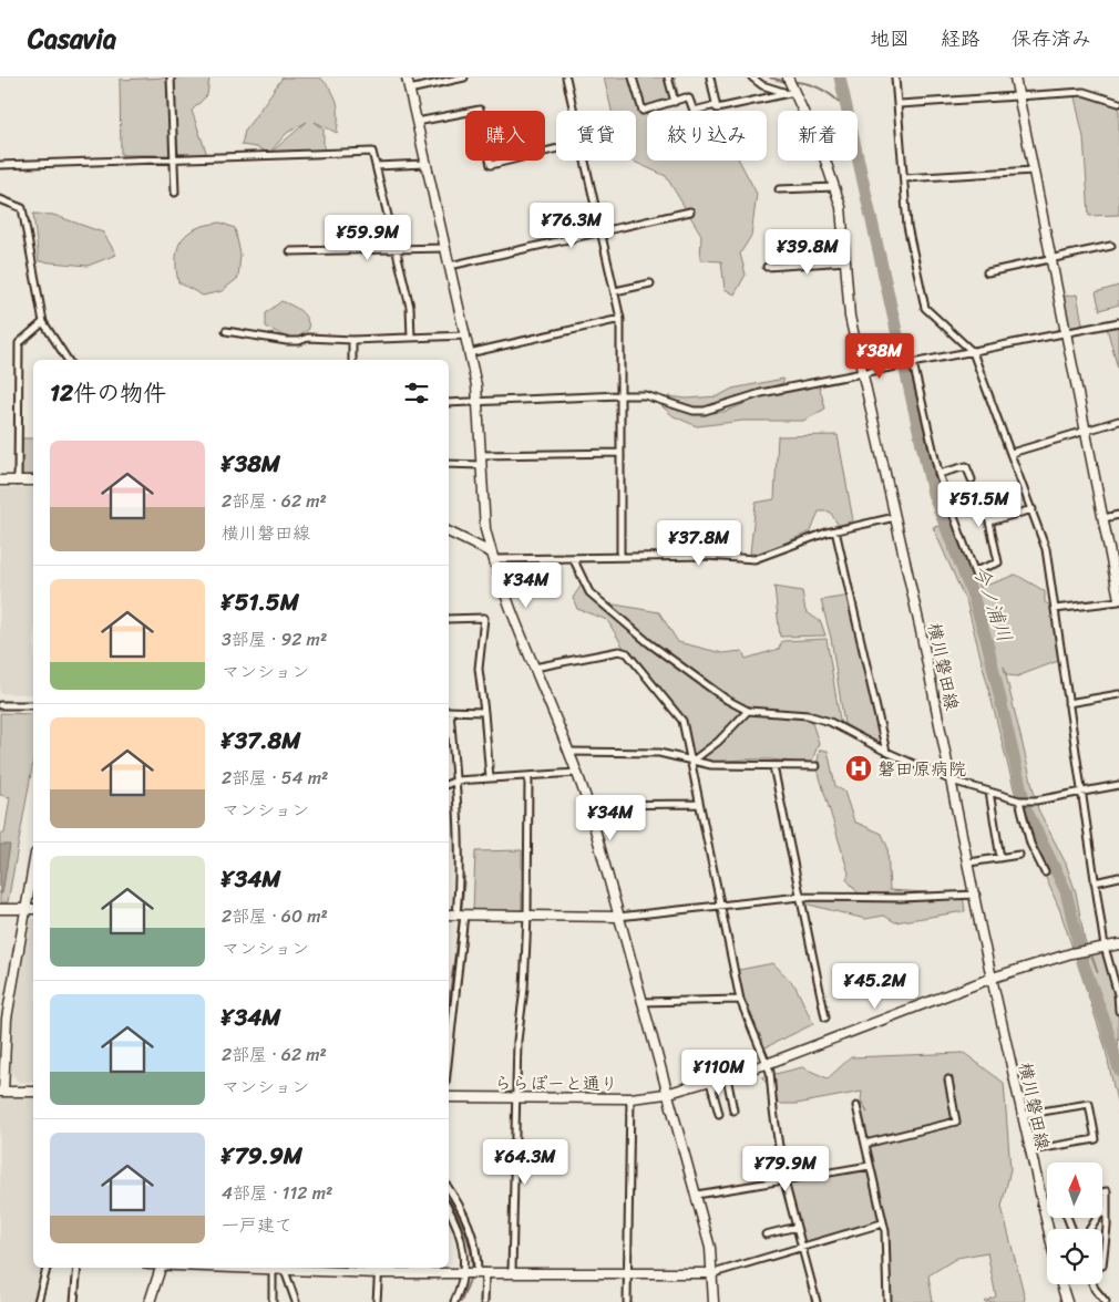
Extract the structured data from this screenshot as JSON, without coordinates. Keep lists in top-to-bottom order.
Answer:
{
  "streets": {
    "street": ["横川磐田線", "ららぽーと通り"]
  },
  "water": ["今ノ浦川"],
  "places": {
    "hospital": ["磐田原病院"]
  },
  "north": "top",
  "page": {
    "header": "Casavia",
    "nav": ["地図", "経路", "保存済み"],
    "chip": [
      "購入",
      "賃貸",
      "絞り込み",
      "新着"
    ],
    "price": [
      "¥76.3M",
      "¥59.9M",
      "¥39.8M",
      "¥38M",
      "¥51.5M",
      "¥37.8M",
      "¥34M",
      "¥34M",
      "¥45.2M",
      "¥110M",
      "¥64.3M",
      "¥79.9M"
    ],
    "heading": "12件の物件",
    "list": [
      {
        "name": "¥38M",
        "note": "2部屋 · 62 m² · 横川磐田線"
      },
      {
        "name": "¥51.5M",
        "note": "3部屋 · 92 m² · マンション"
      },
      {
        "name": "¥37.8M",
        "note": "2部屋 · 54 m² · マンション"
      },
      {
        "name": "¥34M",
        "note": "2部屋 · 60 m² · マンション"
      },
      {
        "name": "¥34M",
        "note": "2部屋 · 62 m² · マンション"
      },
      {
        "name": "¥79.9M",
        "note": "4部屋 · 112 m² · 一戸建て"
      }
    ]
  }
}
